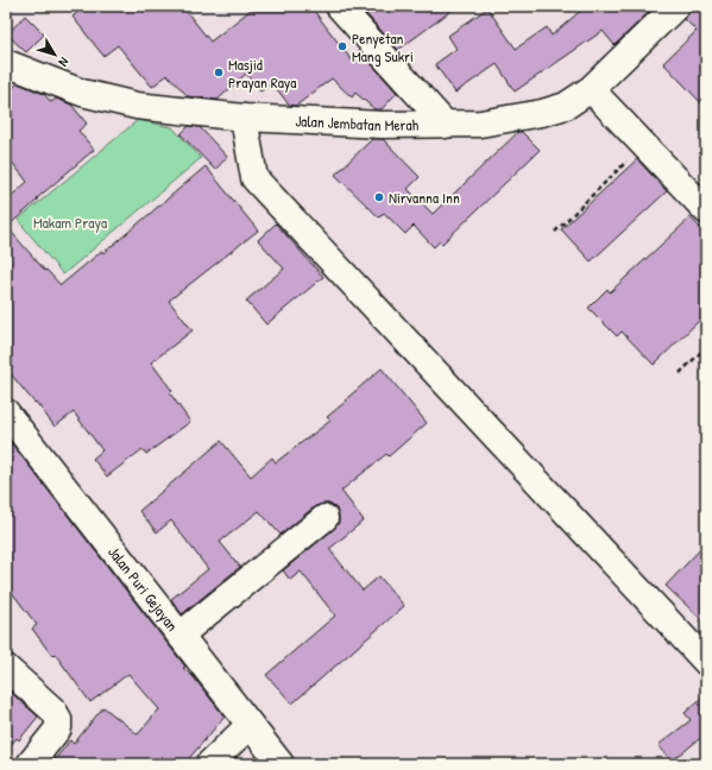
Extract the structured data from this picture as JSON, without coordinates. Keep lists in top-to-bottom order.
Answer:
{
  "streets": {
    "street": ["Jalan Jembatan Merah", "Jalan Puri Gejayan"]
  },
  "parks": ["Makam Praya"],
  "places": ["Penyetan Mang Sukri", "Masjid Prayan Raya", "Nirvanna Inn"],
  "north": "bottom right"
}
